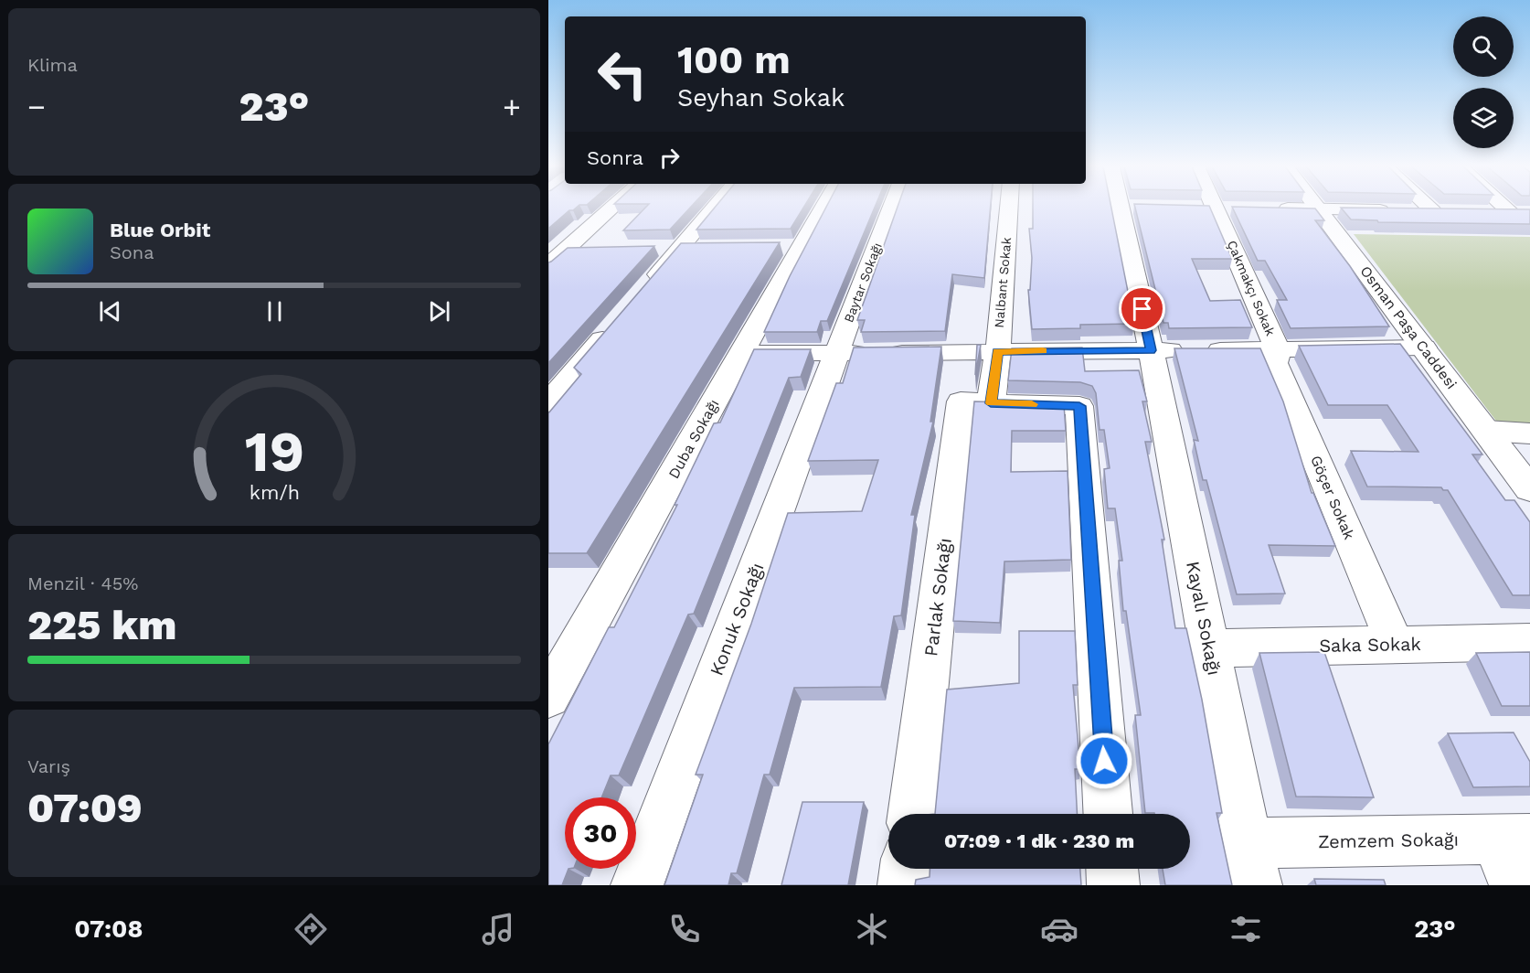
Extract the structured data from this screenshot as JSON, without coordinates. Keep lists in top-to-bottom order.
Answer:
{
  "streets": {
    "street": [
      "Baytar Sokağı",
      "Nalbant Sokak",
      "Çakmakçı Sokak",
      "Osman Paşa Caddesi",
      "Duba Sokağı",
      "Göçer Sokak",
      "Parlak Sokağı",
      "Kayalı Sokağı",
      "Konuk Sokağı",
      "Saka Sokak",
      "Zemzem Sokağı"
    ]
  },
  "crossings": [
    ["Baytar Sokağı", "Konuk Sokağı"],
    ["Nalbant Sokak", "Parlak Sokağı"],
    ["Çakmakçı Sokak", "Göçer Sokak"],
    ["Göçer Sokak", "Saka Sokak"],
    ["Kayalı Sokağı", "Saka Sokak"],
    ["Kayalı Sokağı", "Zemzem Sokağı"]
  ],
  "page": {
    "tile": [
      "Klima",
      ["Menzil · 45%", "225 km"],
      ["Varış", "07:09"]
    ],
    "turn": ["100 m", "Seyhan Sokak"],
    "heat": ["−", "23°", "+"],
    "then": "Sonra",
    "song": ["Blue Orbit", "Sona"],
    "limit": "30",
    "trip": "07:09 · 1 dk · 230 m",
    "tabs": ["07:08", "23°"],
    "gauge": ["19", "km/h"]
  }
}
